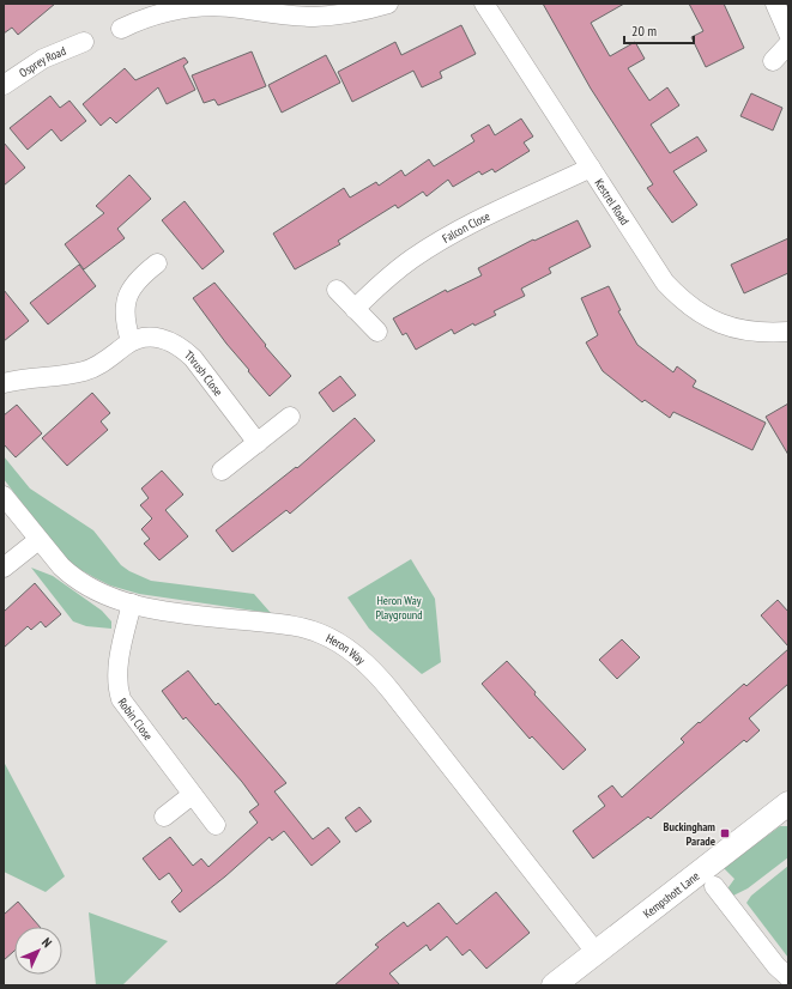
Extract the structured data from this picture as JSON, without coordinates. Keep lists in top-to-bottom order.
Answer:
{
  "streets": {
    "street": [
      "Osprey Road",
      "Kestrel Road",
      "Falcon Close",
      "Thrush Close",
      "Heron Way",
      "Robin Close",
      "Kempshott Lane"
    ]
  },
  "crossings": [
    ["Kestrel Road", "Falcon Close"],
    ["Heron Way", "Robin Close"],
    ["Heron Way", "Kempshott Lane"]
  ],
  "parks": ["Heron Way Playground"],
  "places": {
    "transit": ["Buckingham Parade"]
  },
  "scale_bar": "20 m",
  "north": "top right"
}
